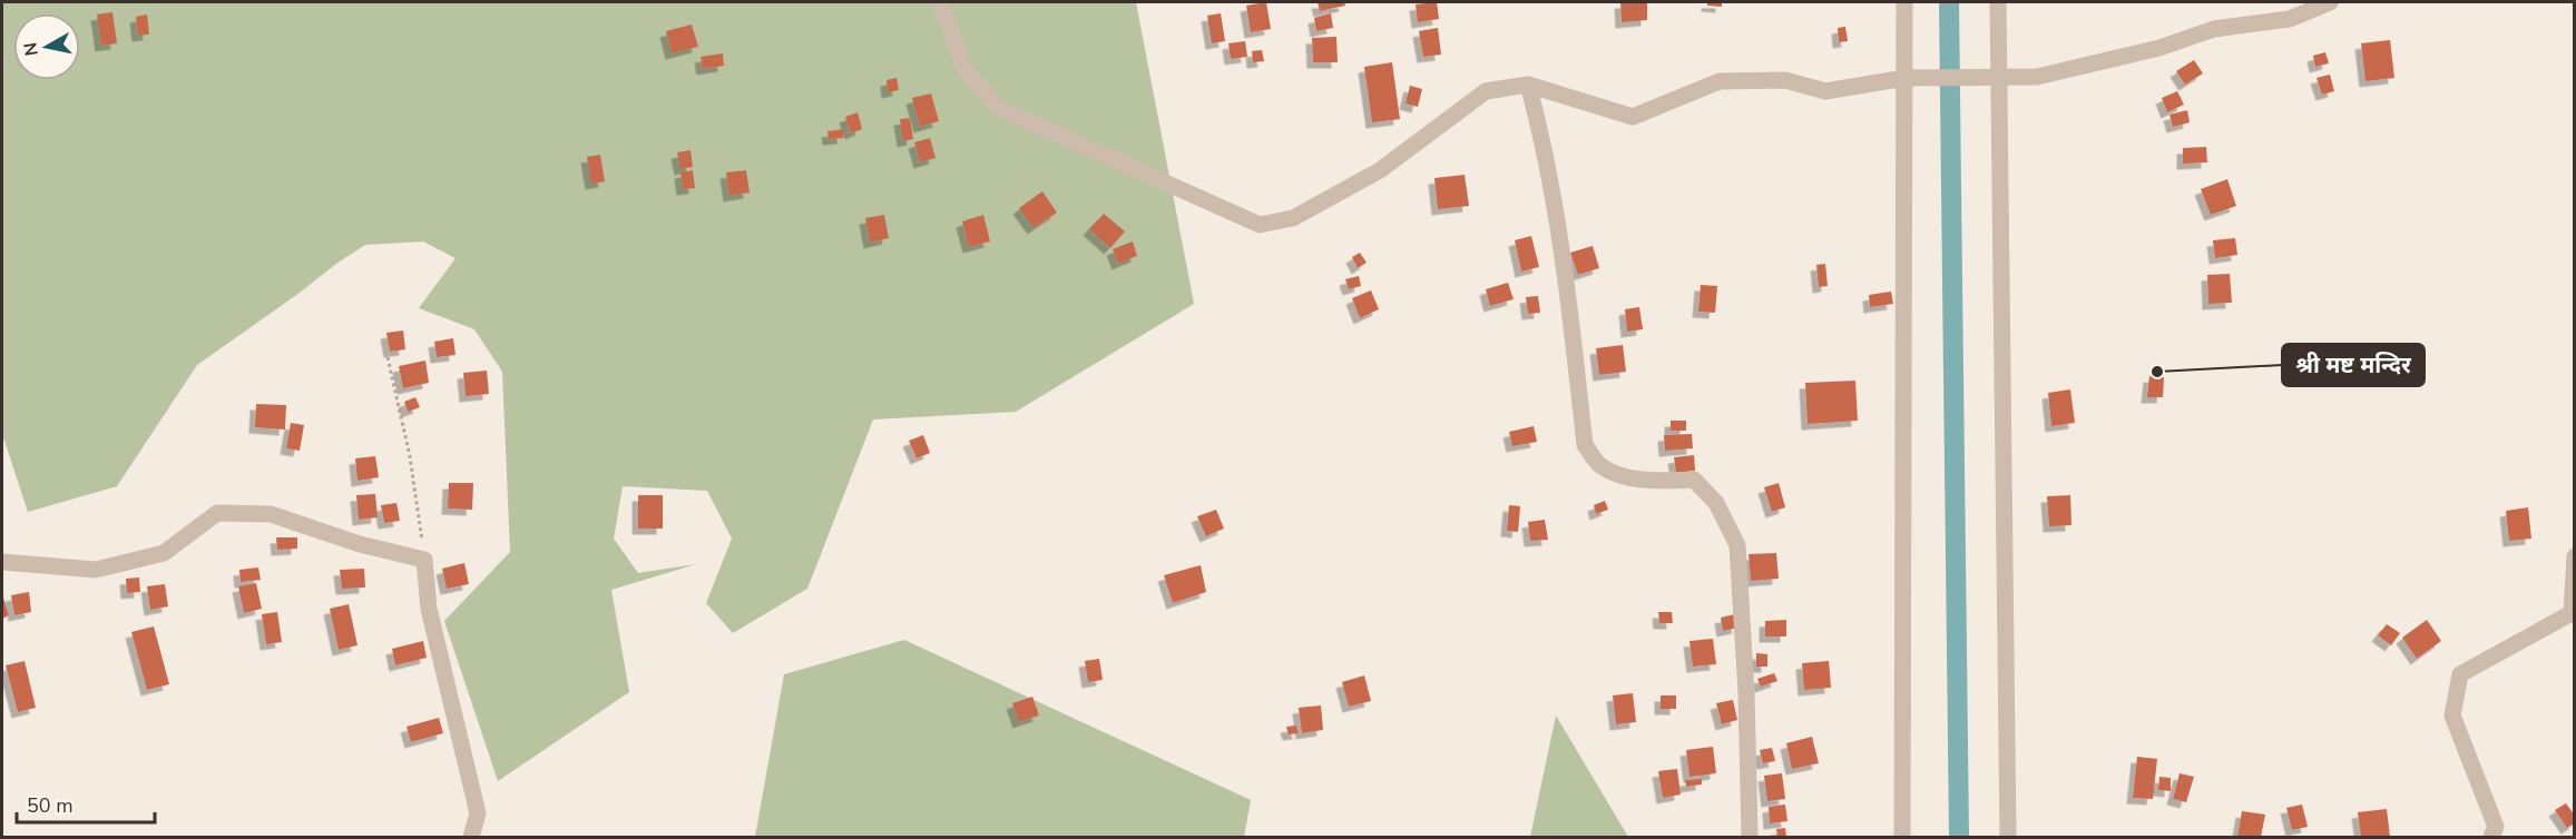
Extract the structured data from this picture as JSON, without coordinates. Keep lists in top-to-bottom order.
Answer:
{
  "places": ["श्री मष्ट मन्दिर"],
  "scale_bar": "50 m",
  "north": "left"
}
